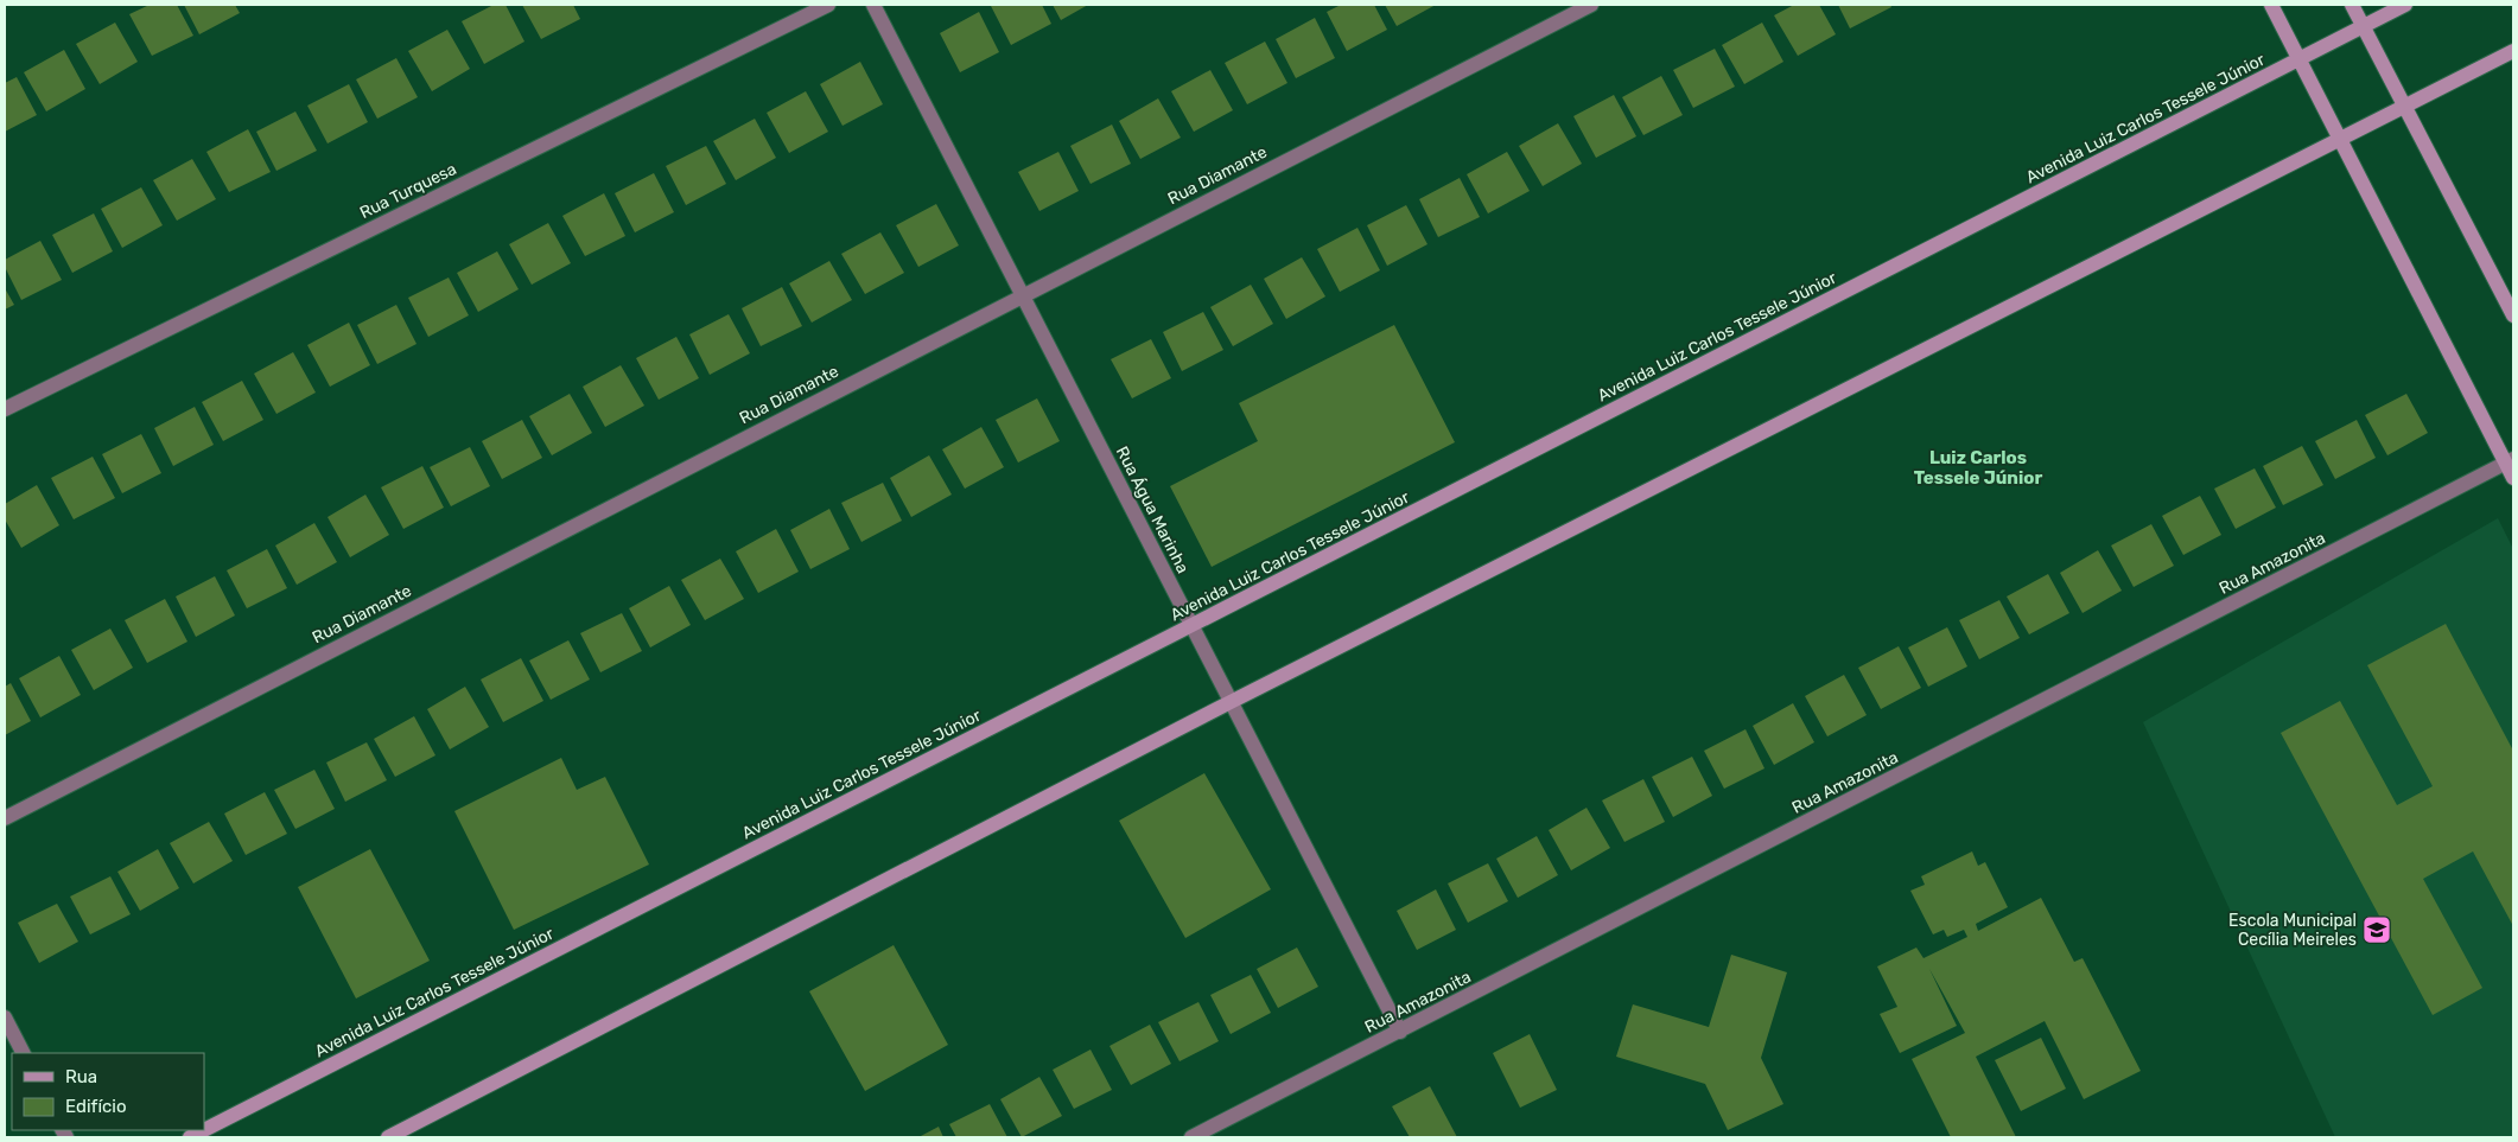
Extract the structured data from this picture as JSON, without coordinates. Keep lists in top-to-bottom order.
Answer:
{
  "streets": {
    "street": [
      "Avenida Luiz Carlos Tessele Júnior",
      "Rua Diamante",
      "Rua Turquesa",
      "Rua Água Marinha",
      "Rua Amazonita"
    ]
  },
  "crossings": [
    ["Avenida Luiz Carlos Tessele Júnior", "Rua Água Marinha"],
    ["Rua Diamante", "Rua Água Marinha"],
    ["Rua Água Marinha", "Rua Amazonita"]
  ],
  "districts": ["Luiz Carlos Tessele Júnior"],
  "places": {
    "school or university": ["Escola Municipal Cecília Meireles"]
  },
  "legend": ["Rua", "Edifício"]
}
